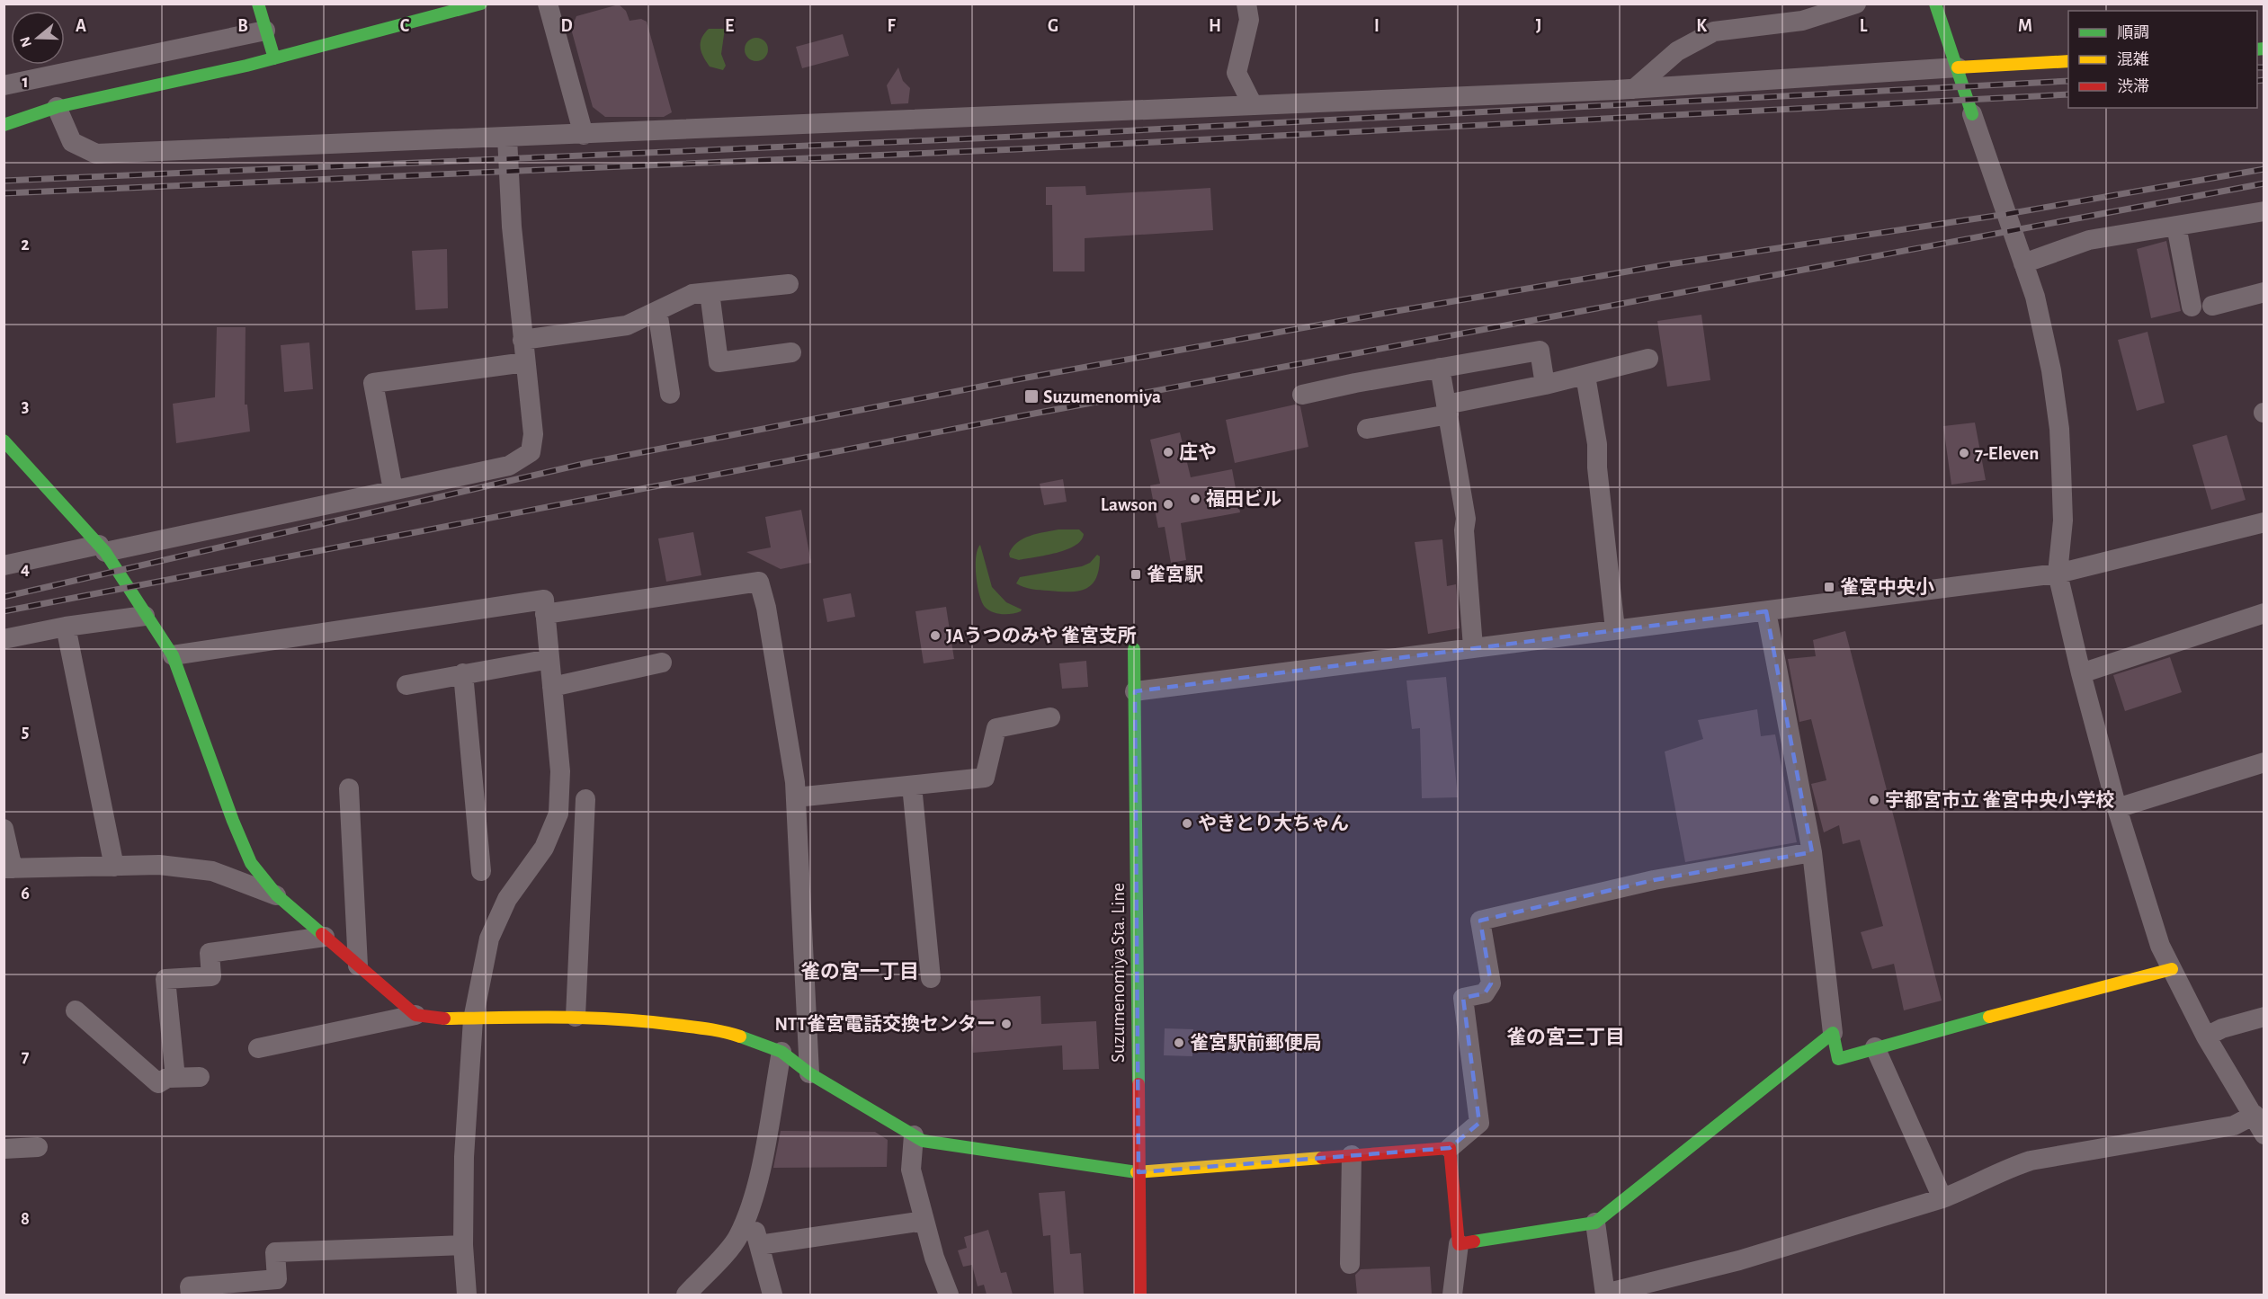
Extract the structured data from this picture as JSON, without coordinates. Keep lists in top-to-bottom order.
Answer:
{
  "streets": {
    "street": ["Suzumenomiya Sta. Line"]
  },
  "districts": ["雀の宮一丁目", "雀の宮三丁目"],
  "places": {
    "transit": ["Suzumenomiya", "雀宮駅", "雀宮中央小"],
    "other": [
      "庄や",
      "7-Eleven",
      "福田ビル",
      "Lawson",
      "JAうつのみや 雀宮支所",
      "宇都宮市立 雀宮中央小学校",
      "やきとり大ちゃん",
      "NTT雀宮電話交換センター",
      "雀宮駅前郵便局"
    ]
  },
  "legend": ["順調", "混雑", "渋滞"],
  "north": "left",
  "grid": {
    "columns": [
      "A",
      "B",
      "C",
      "D",
      "E",
      "F",
      "G",
      "H",
      "I",
      "J",
      "K",
      "L",
      "M"
    ],
    "rows": [
      "1",
      "2",
      "3",
      "4",
      "5",
      "6",
      "7",
      "8"
    ]
  }
}
